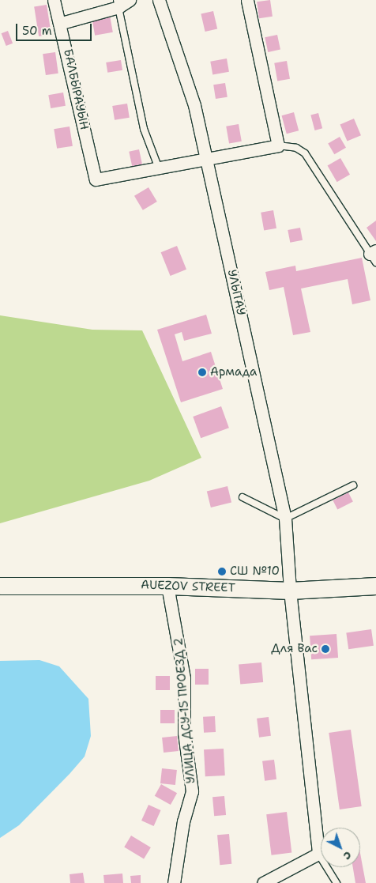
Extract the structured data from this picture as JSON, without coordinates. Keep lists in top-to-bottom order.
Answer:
{
  "streets": {
    "main road": ["AUEZOV STREET"],
    "street": ["БАЛБЫРАУЫН", "УЛЫТАУ", "УЛИЦА ДСУ-15 ПРОЕЗД 2"]
  },
  "crossings": [
    ["УЛЫТАУ", "AUEZOV STREET"],
    ["AUEZOV STREET", "УЛИЦА ДСУ-15 ПРОЕЗД 2"]
  ],
  "places": ["Армада", "СШ №10", "Для Вас"],
  "scale_bar": "50 m",
  "north": "bottom right"
}
